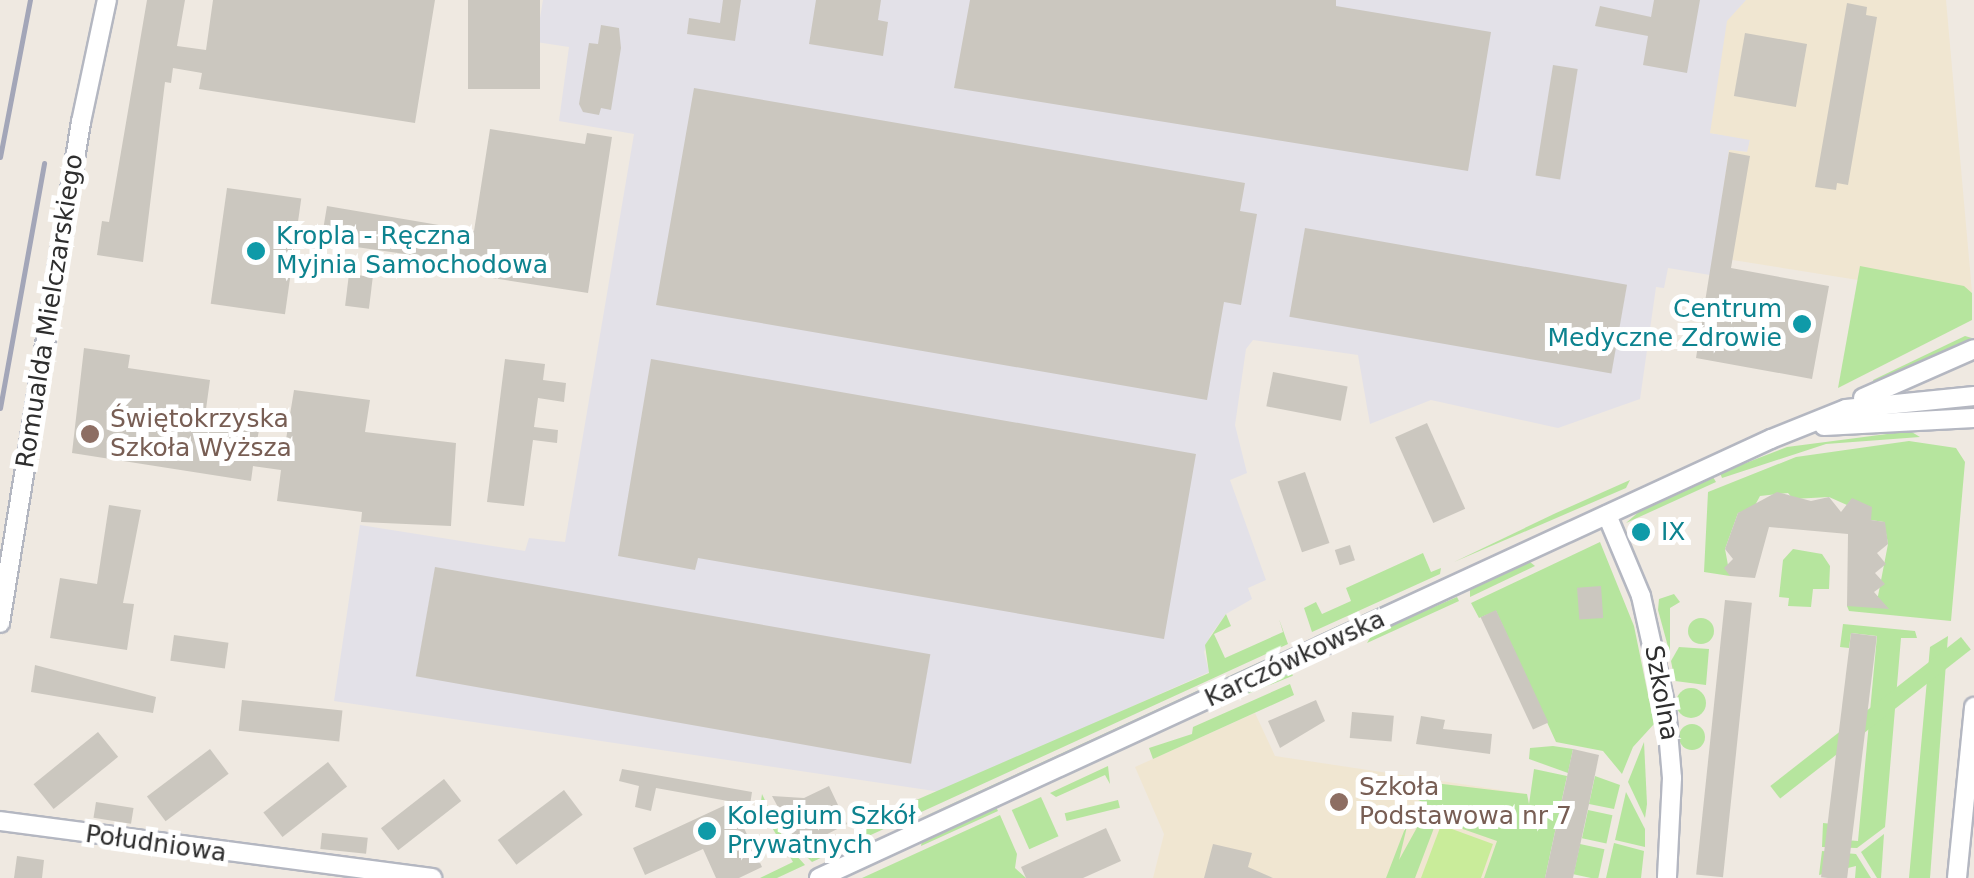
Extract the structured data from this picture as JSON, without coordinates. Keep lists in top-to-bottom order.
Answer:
{
  "streets": {
    "street": [
      "Romualda Mielczarskiego",
      "Karczówkowska",
      "Szkolna",
      "Południowa"
    ]
  },
  "crossings": [
    ["Karczówkowska", "Szkolna"]
  ],
  "places": [
    "Kropla - Ręczna Myjnia Samochodowa",
    "Centrum Medyczne Zdrowie",
    "Świętokrzyska Szkoła Wyższa",
    "IX",
    "Szkoła Podstawowa nr 7",
    "Kolegium Szkół Prywatnych"
  ]
}
